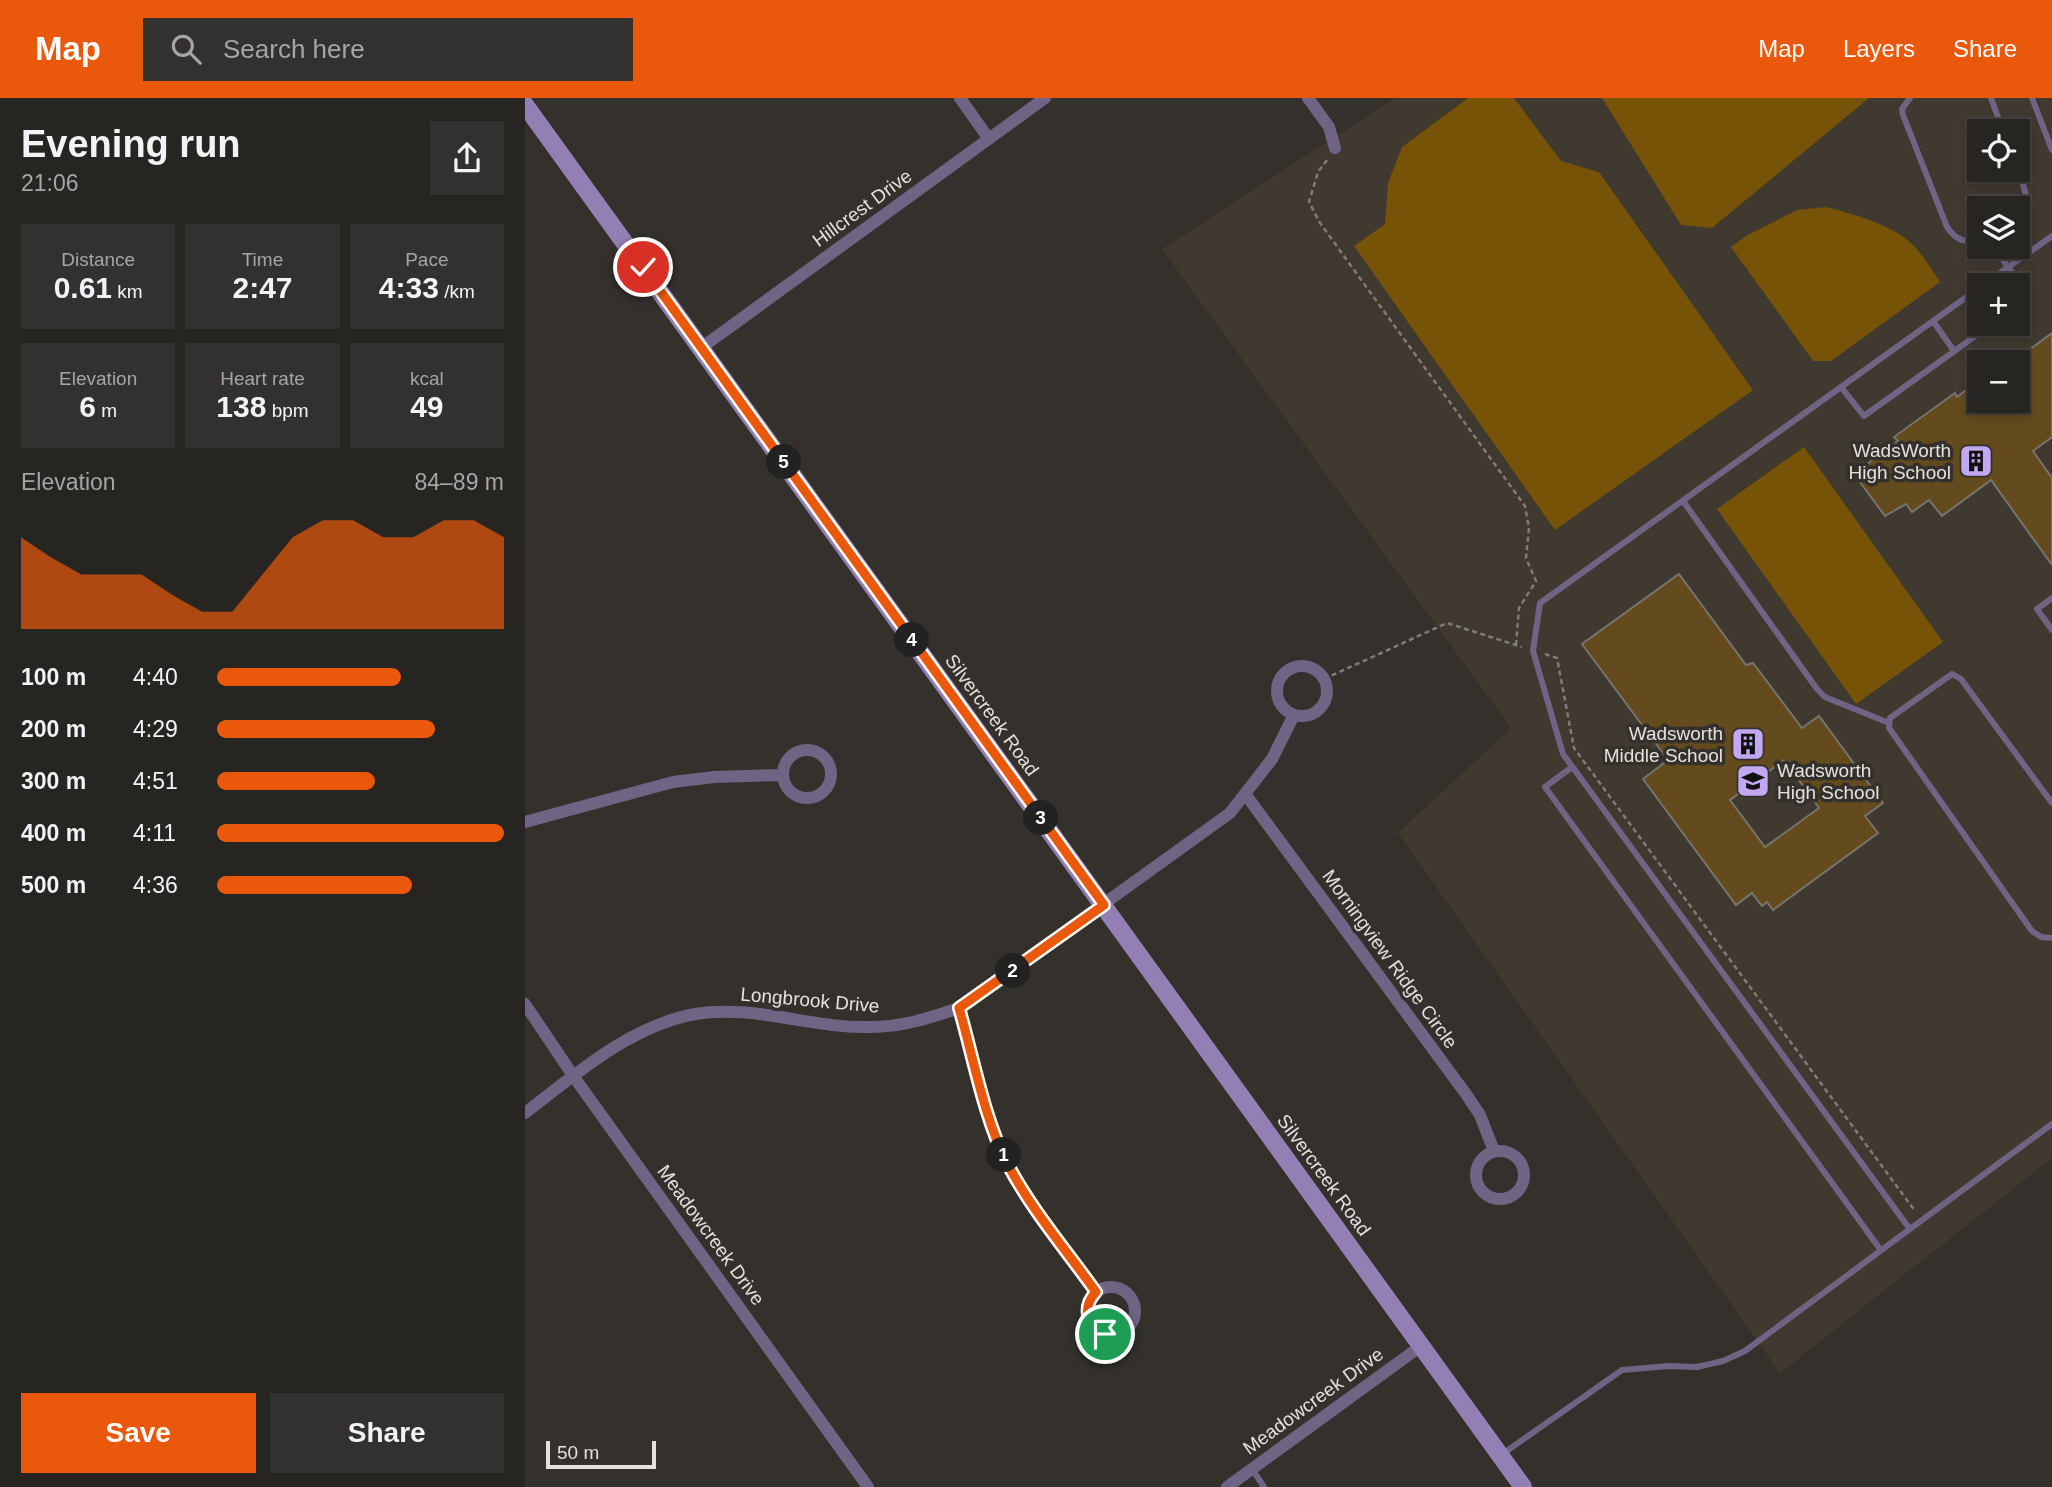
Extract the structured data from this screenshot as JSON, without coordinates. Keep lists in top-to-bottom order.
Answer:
{
  "streets": {
    "street": [
      "Hillcrest Drive",
      "Silvercreek Road",
      "Morningview Ridge Circle",
      "Longbrook Drive",
      "Meadowcreek Drive"
    ]
  },
  "crossings": [
    ["Hillcrest Drive", "Silvercreek Road"],
    ["Silvercreek Road", "Longbrook Drive"],
    ["Silvercreek Road", "Meadowcreek Drive"],
    ["Morningview Ridge Circle", "Longbrook Drive"],
    ["Longbrook Drive", "Meadowcreek Drive"]
  ],
  "places": {
    "building": ["WadsWorth High School", "Wadsworth Middle School"],
    "school or university": ["Wadsworth High School"]
  },
  "scale_bar": "50 m",
  "page": {
    "header": "Map",
    "search": "Search here",
    "nav": ["Map", "Layers", "Share"],
    "heading": ["Evening run", "21:06"],
    "map_buttons": ["+", "−"],
    "stats": [
      ["Distance", "0.61 km"],
      ["Time", "2:47"],
      ["Pace", "4:33 /km"],
      ["Elevation", "6 m"],
      ["Heart rate", "138 bpm"],
      ["kcal", "49"]
    ],
    "pins": [
      "5",
      "4",
      "3",
      "2",
      "1"
    ],
    "chart": ["Elevation", "84–89 m"],
    "list": [
      {
        "name": "100 m",
        "note": "4:40"
      },
      {
        "name": "200 m",
        "note": "4:29"
      },
      {
        "name": "300 m",
        "note": "4:51"
      },
      {
        "name": "400 m",
        "note": "4:11"
      },
      {
        "name": "500 m",
        "note": "4:36"
      }
    ],
    "buttons": ["Save", "Share"],
    "scale": "50 m"
  }
}
